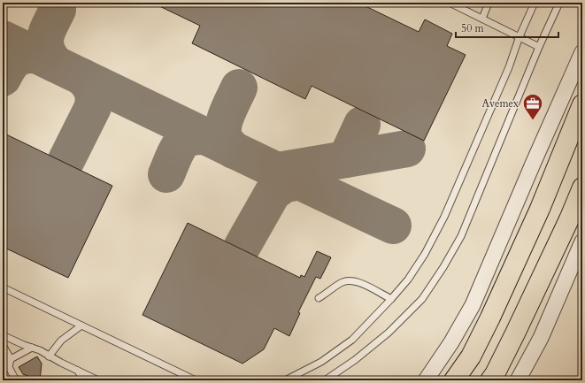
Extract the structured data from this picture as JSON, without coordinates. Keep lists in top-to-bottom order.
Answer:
{
  "places": {
    "office": ["Avemex"]
  },
  "scale_bar": "50 m"
}
